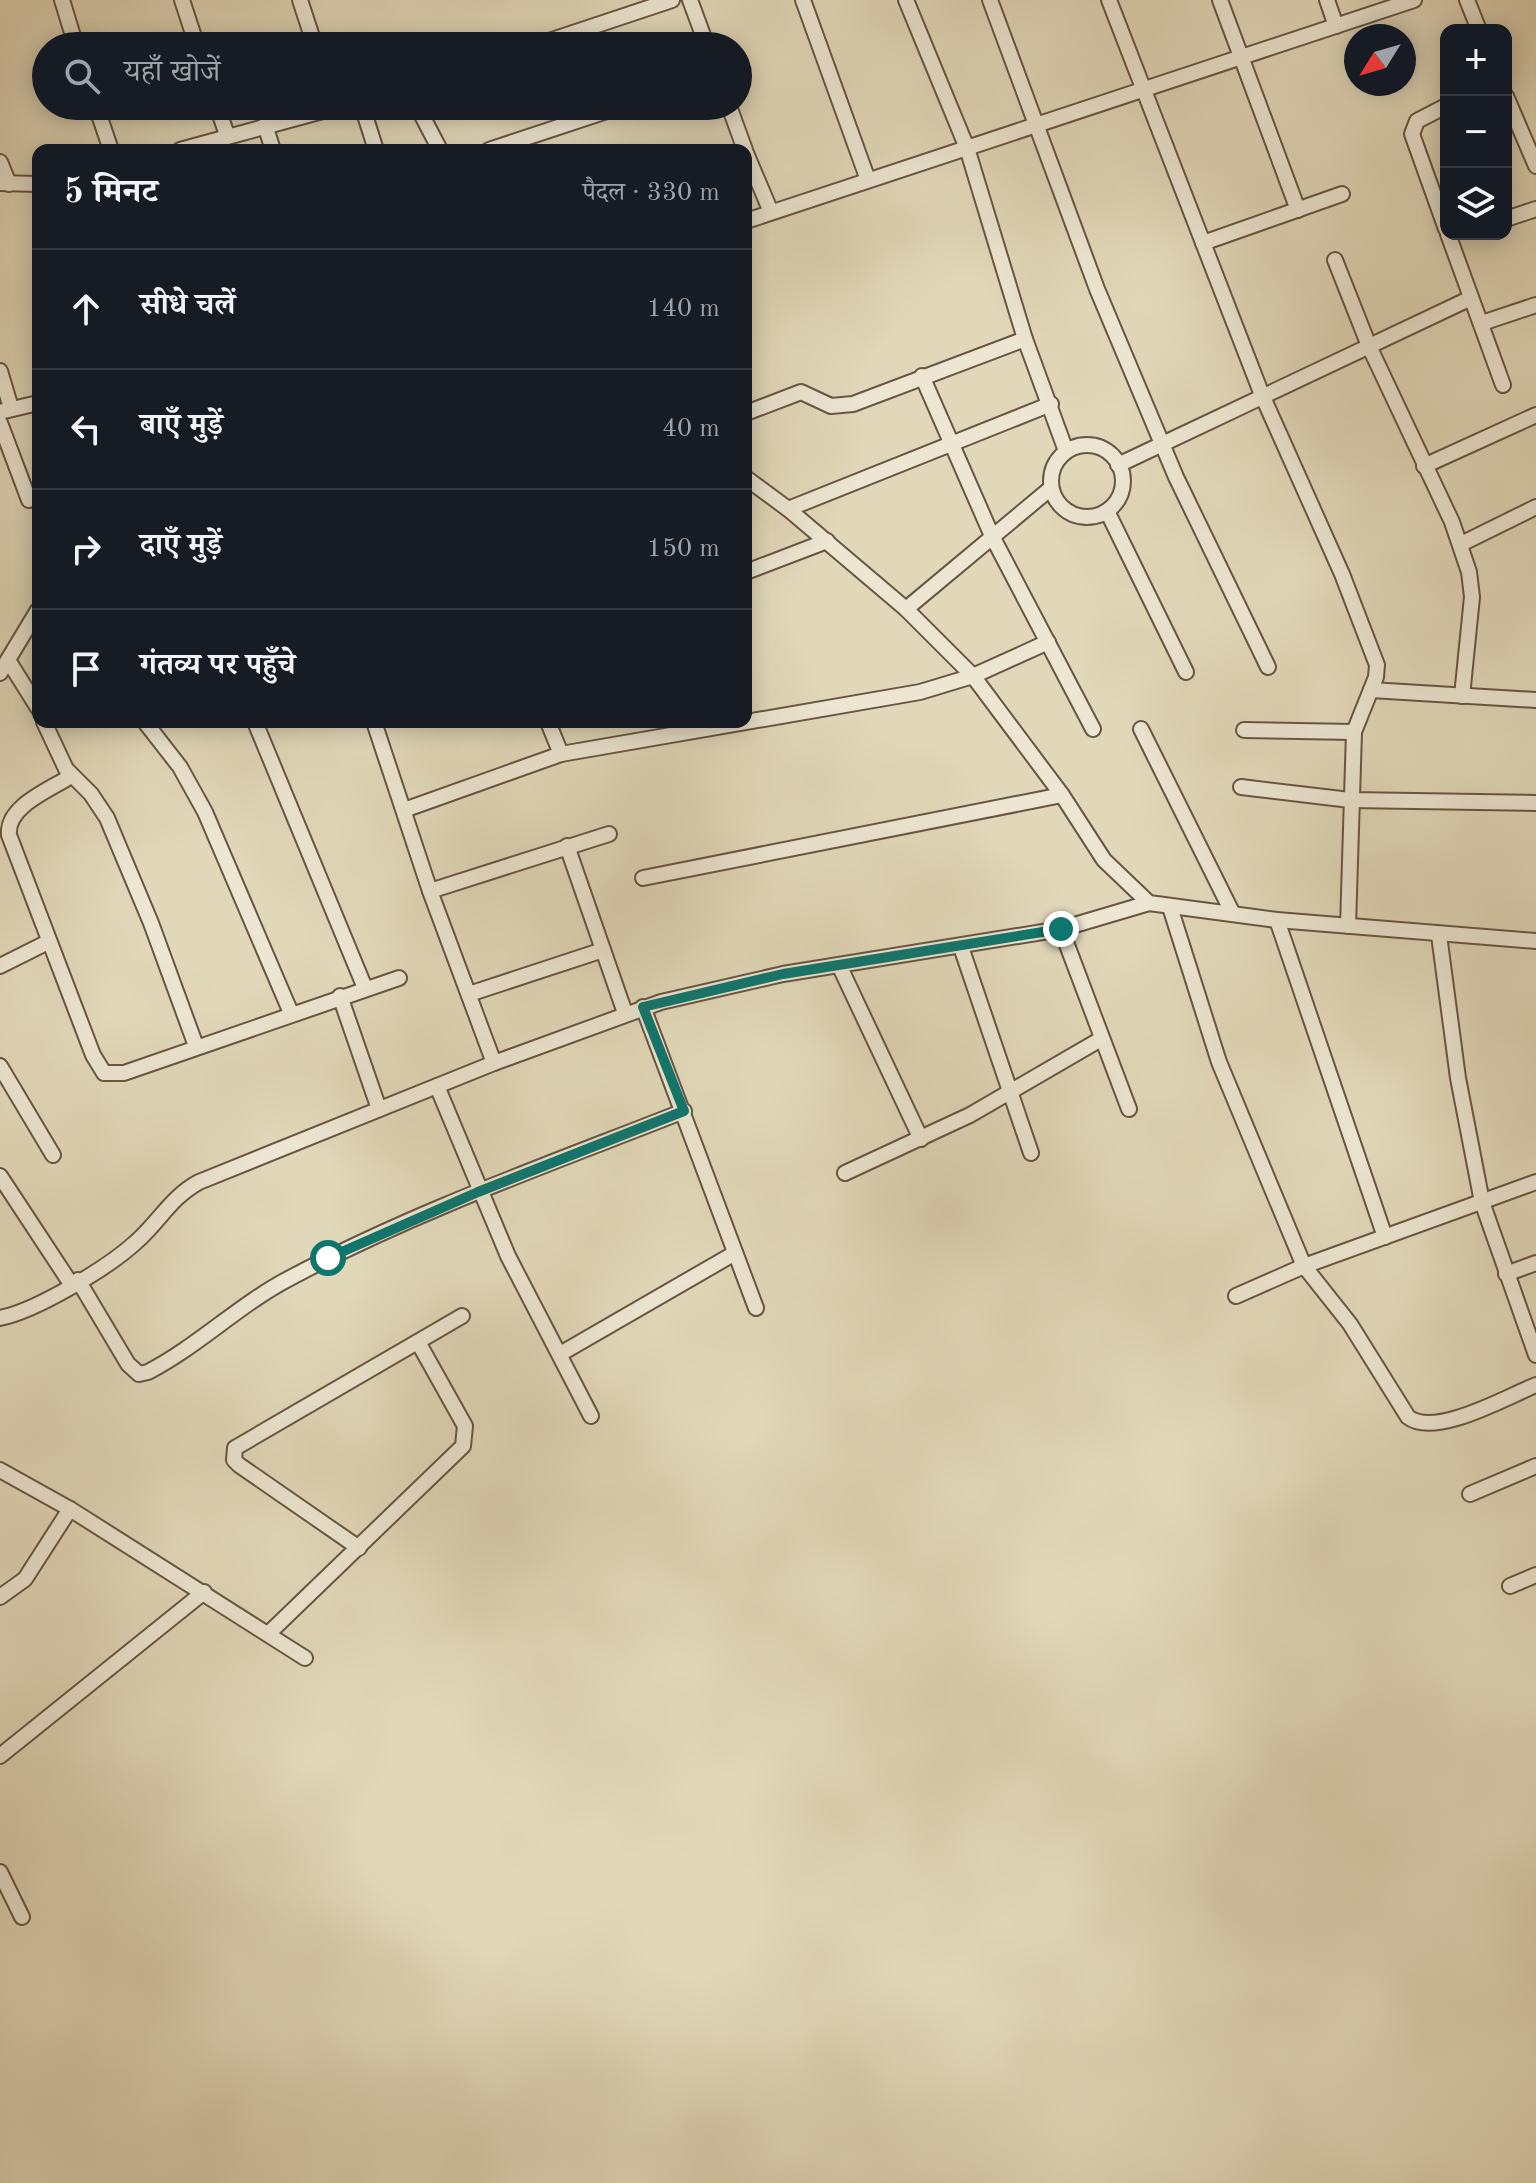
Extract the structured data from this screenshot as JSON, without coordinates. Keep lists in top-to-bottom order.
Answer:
{
  "north": "bottom left",
  "page": {
    "map_buttons": ["+", "−"],
    "search": "यहाँ खोजें",
    "heading": ["5 मिनट", "पैदल · 330 m"],
    "list": [
      ["सीधे चलें", "140 m"],
      ["बाएँ मुड़ें", "40 m"],
      ["दाएँ मुड़ें", "150 m"],
      "गंतव्य पर पहुँचे"
    ]
  }
}
